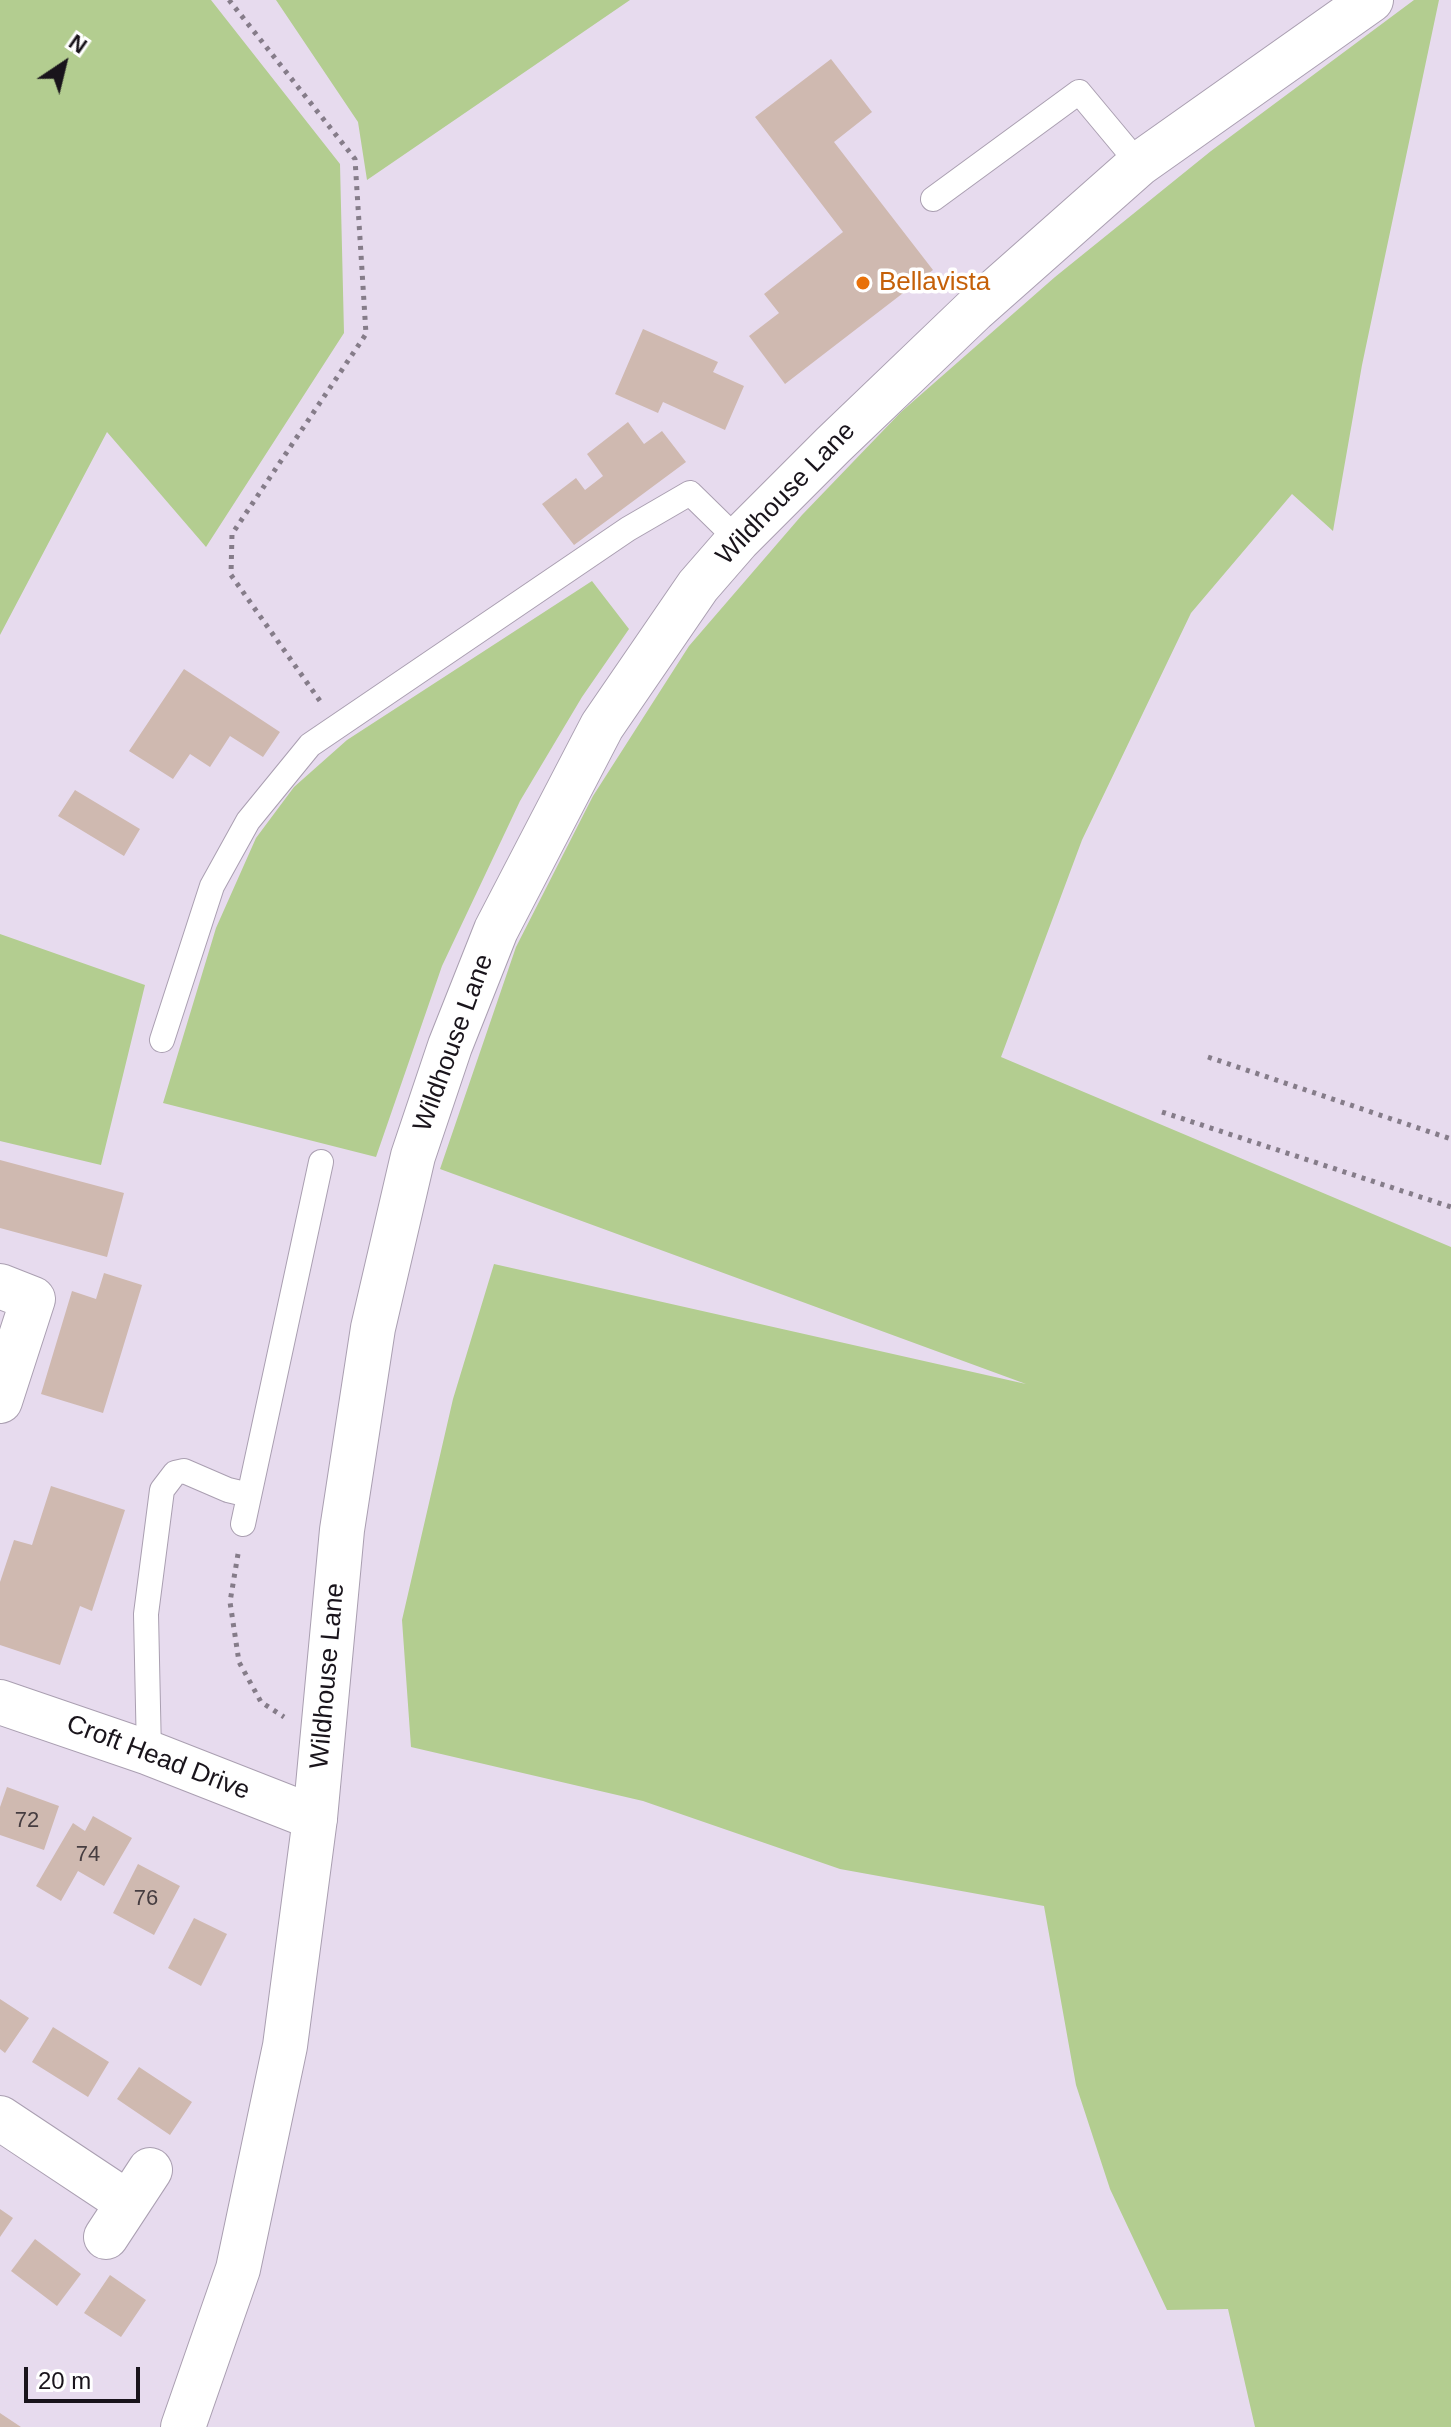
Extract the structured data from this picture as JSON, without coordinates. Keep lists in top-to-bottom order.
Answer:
{
  "streets": {
    "main road": ["Wildhouse Lane", "Croft Head Drive"]
  },
  "crossings": [
    ["Wildhouse Lane", "Croft Head Drive"]
  ],
  "places": ["Bellavista"],
  "house_numbers": ["72", "74", "76"],
  "scale_bar": "20 m",
  "north": "top right"
}
